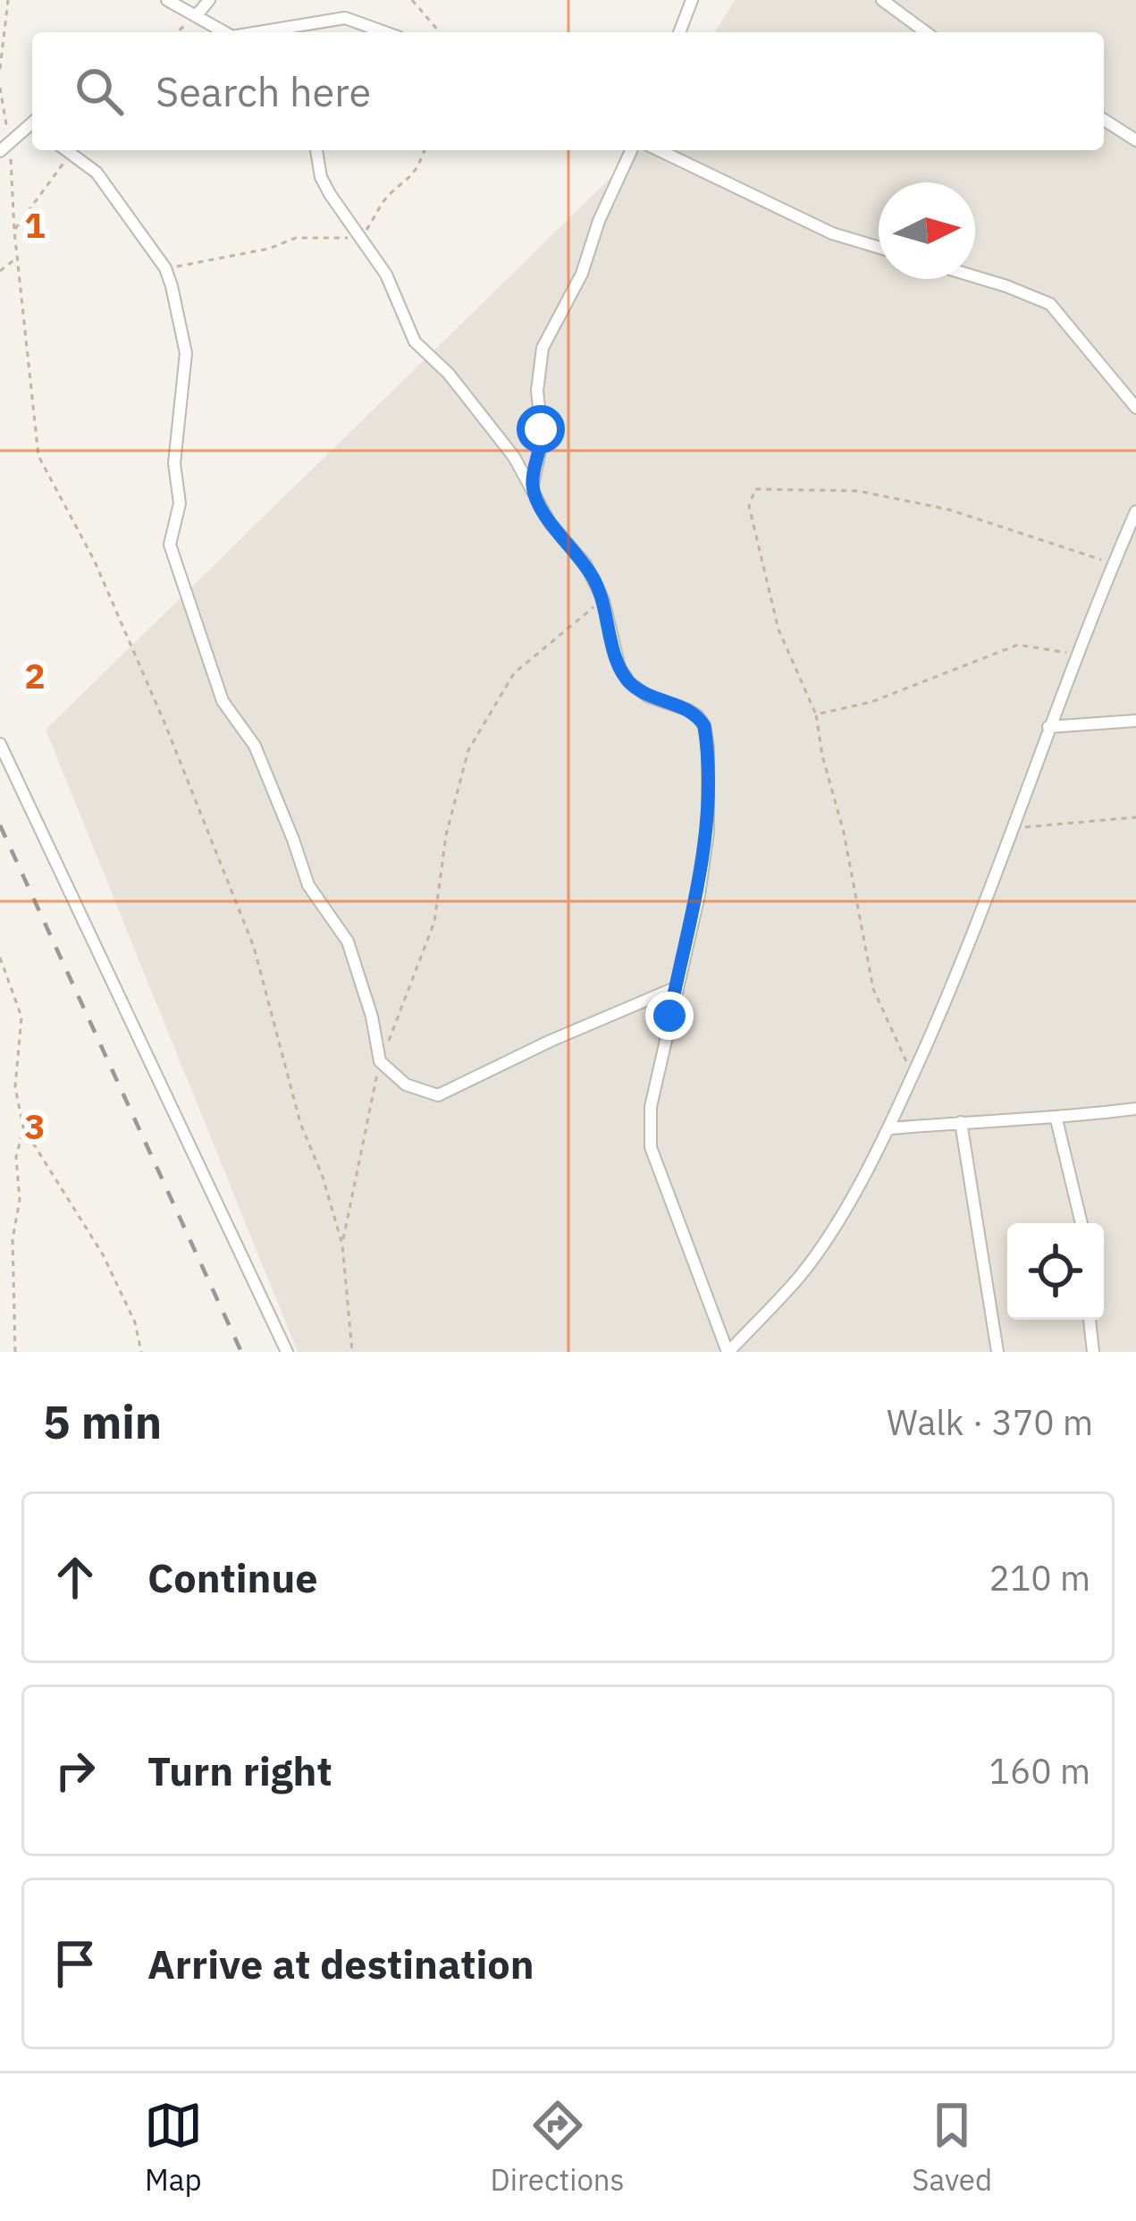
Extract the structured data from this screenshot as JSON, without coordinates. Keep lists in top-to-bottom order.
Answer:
{
  "north": "right",
  "page": {
    "search": "Search here",
    "heading": ["5 min", "Walk · 370 m"],
    "list": [
      ["Continue", "210 m"],
      ["Turn right", "160 m"],
      "Arrive at destination"
    ],
    "nav": ["Map", "Directions", "Saved"]
  },
  "grid": {
    "rows": ["1", "2", "3"]
  }
}
